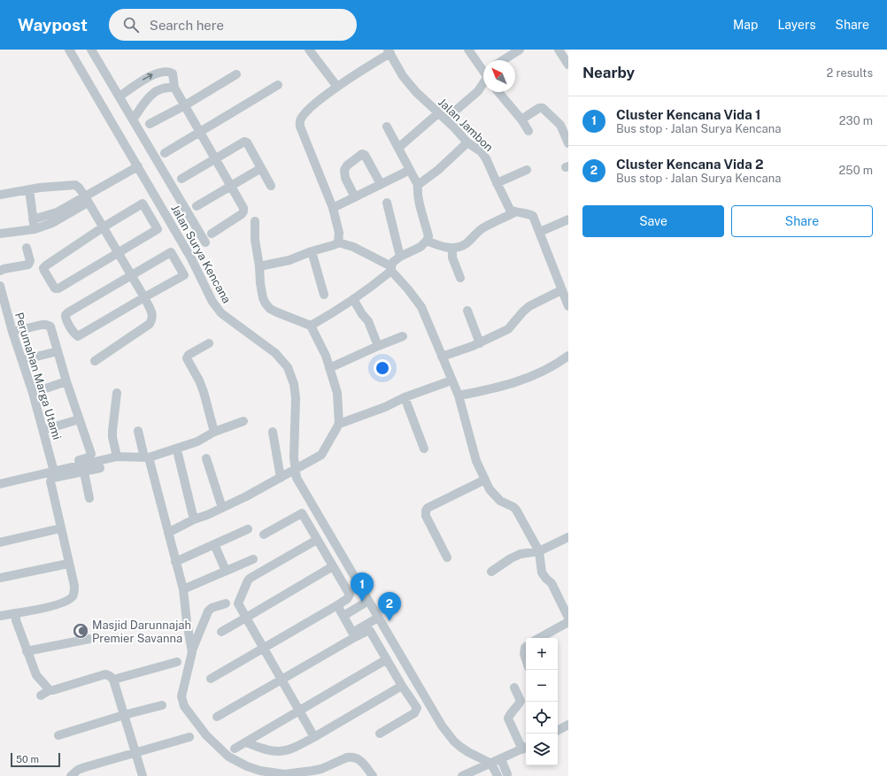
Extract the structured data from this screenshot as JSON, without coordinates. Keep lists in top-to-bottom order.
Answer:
{
  "streets": {
    "street": ["Jalan Jambon", "Jalan Surya Kencana", "Perumahan Marga Utami"]
  },
  "places": {
    "mosque": ["Masjid Darunnajah Premier Savanna"]
  },
  "scale_bar": "50 m",
  "north": "top left",
  "page": {
    "header": "Waypost",
    "search": "Search here",
    "nav": ["Map", "Layers", "Share"],
    "heading": ["Nearby", "2 results"],
    "list": [
      {
        "mark": "1",
        "name": "Cluster Kencana Vida 1",
        "note": "Bus stop · Jalan Surya Kencana",
        "value": "230 m"
      },
      {
        "mark": "2",
        "name": "Cluster Kencana Vida 2",
        "note": "Bus stop · Jalan Surya Kencana",
        "value": "250 m"
      }
    ],
    "buttons": ["Save", "Share"],
    "pins": ["1", "2"],
    "map_buttons": ["+", "−"],
    "scale": "50 m"
  }
}
